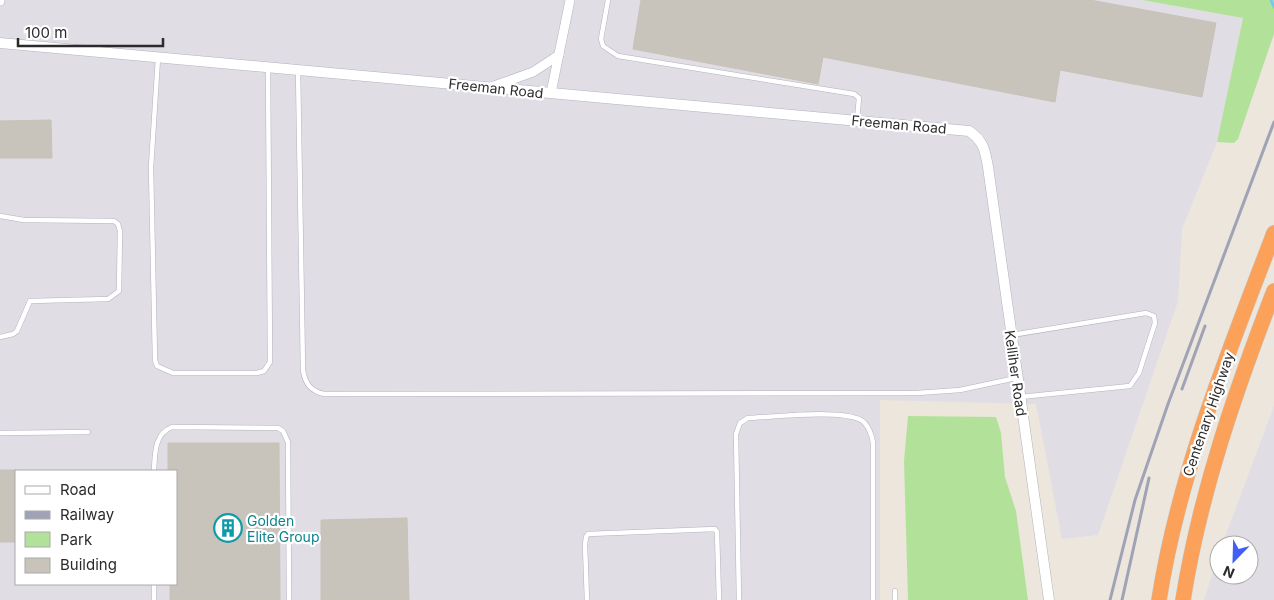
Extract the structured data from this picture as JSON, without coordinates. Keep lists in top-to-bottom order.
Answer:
{
  "streets": {
    "highway": ["Centenary Highway"],
    "street": ["Freeman Road", "Kelliher Road"]
  },
  "crossings": [
    ["Freeman Road", "Kelliher Road"]
  ],
  "places": {
    "building": ["Golden Elite Group"]
  },
  "legend": [
    "Road",
    "Railway",
    "Park",
    "Building"
  ],
  "scale_bar": "100 m",
  "north": "bottom left"
}
